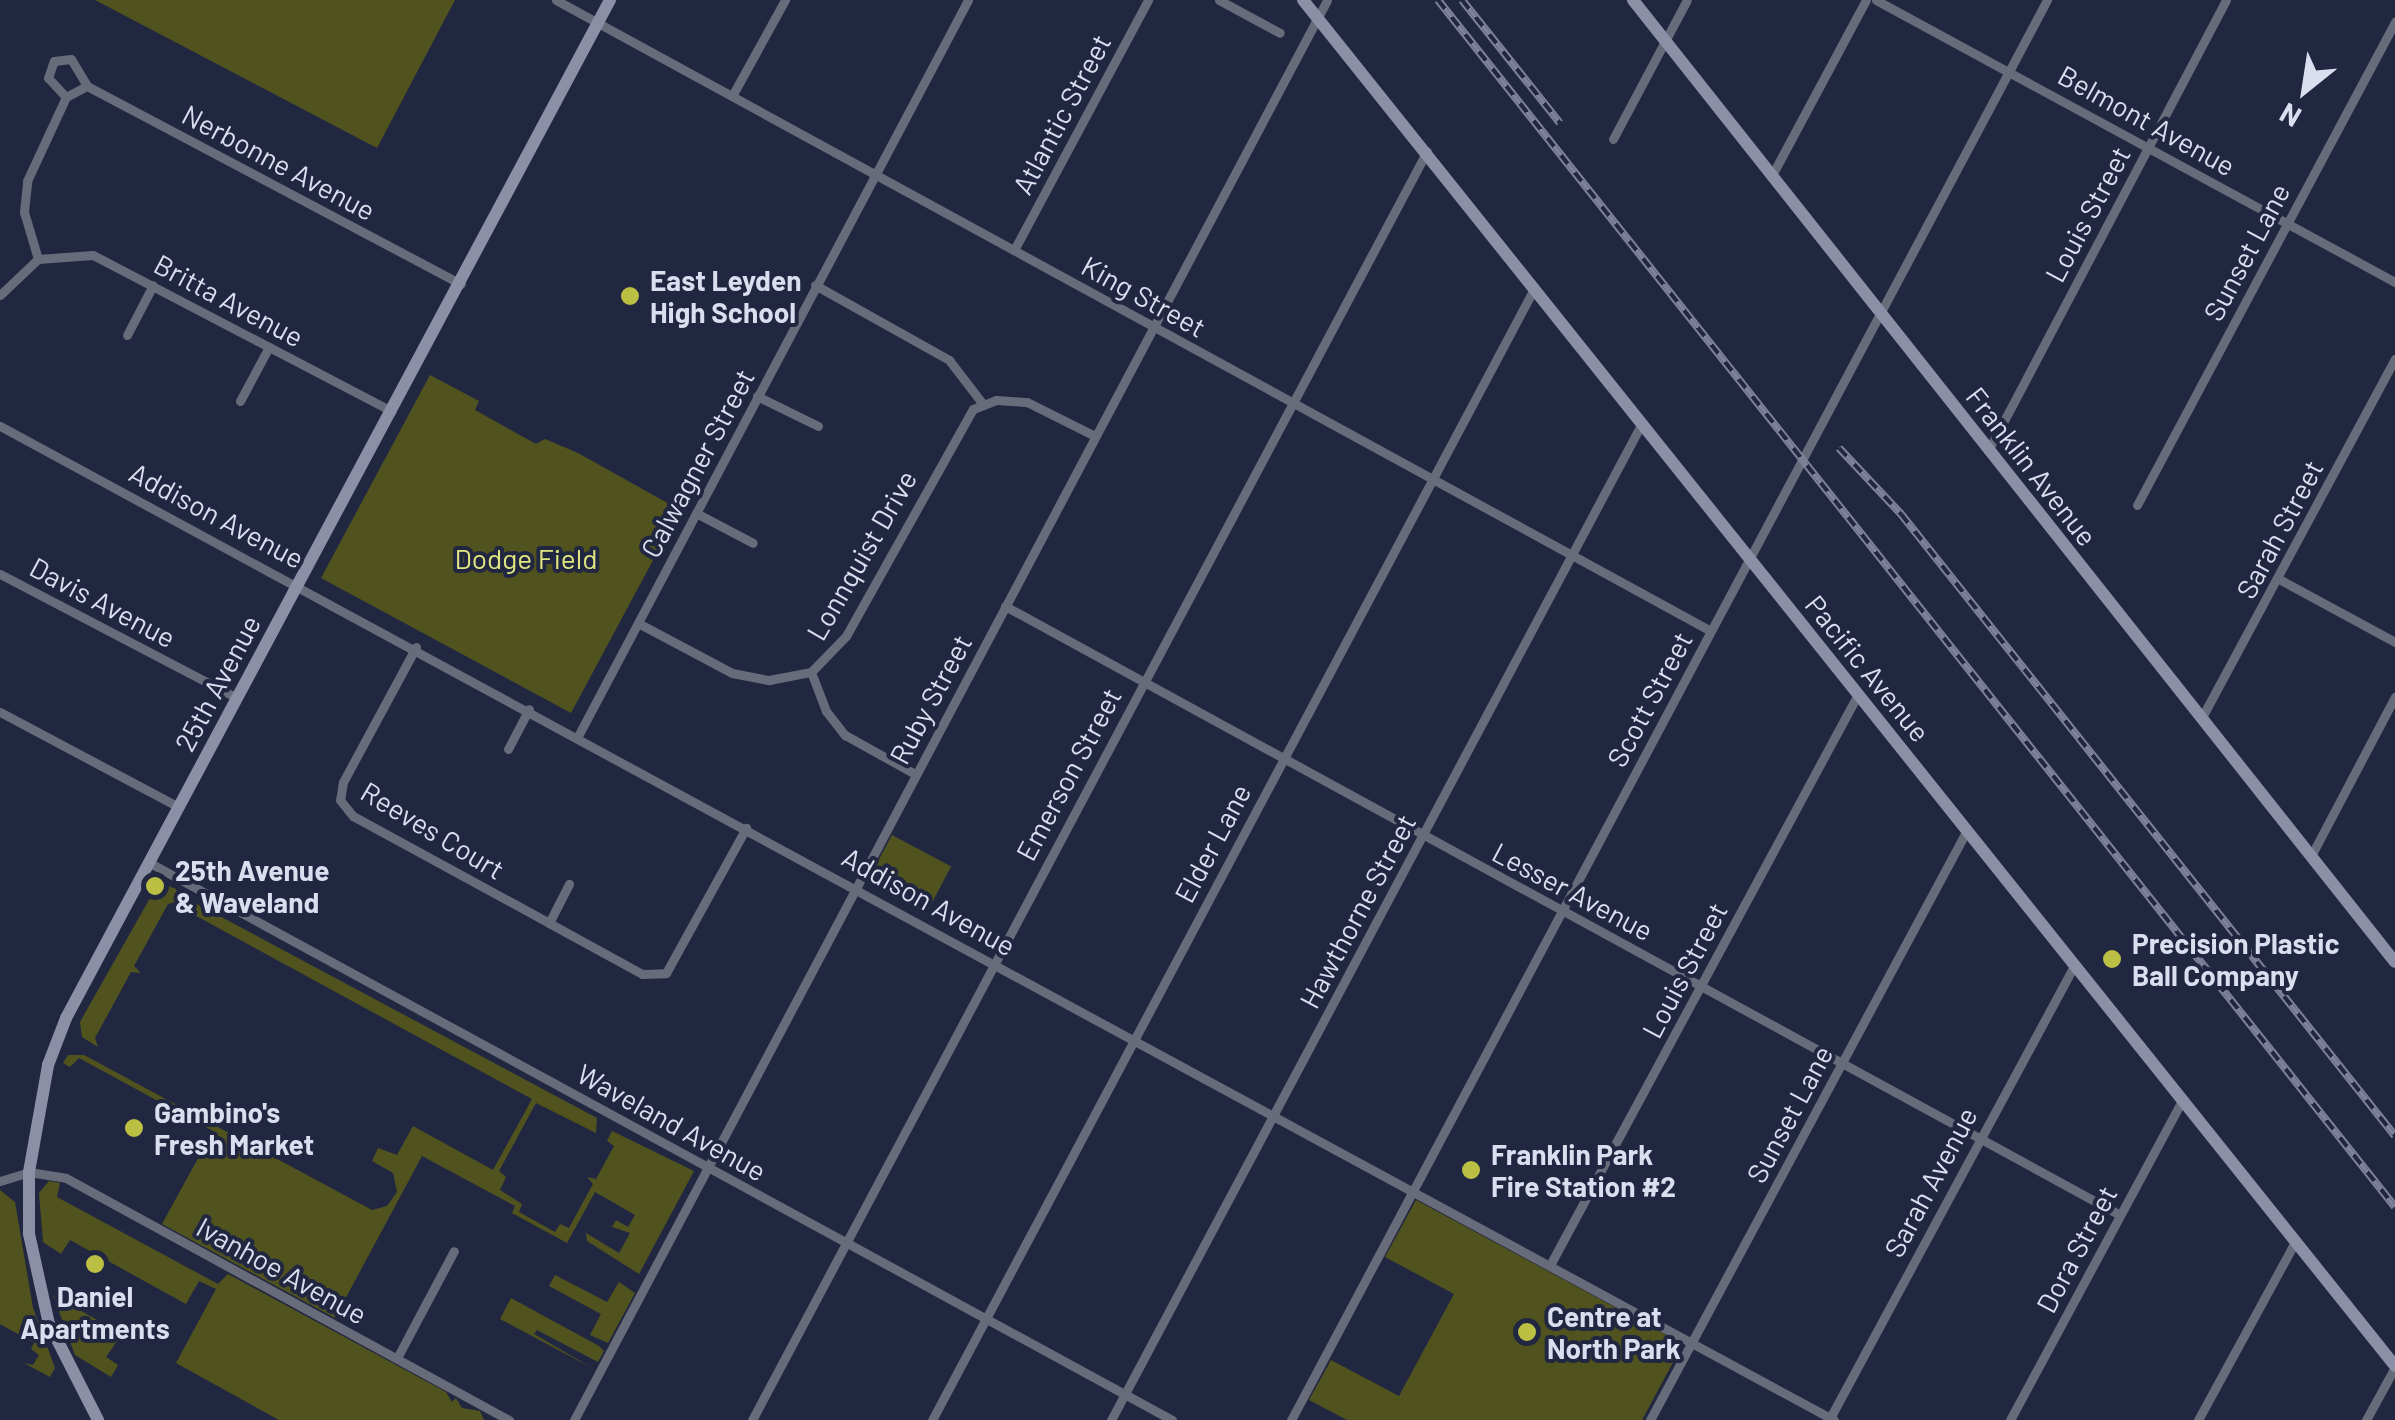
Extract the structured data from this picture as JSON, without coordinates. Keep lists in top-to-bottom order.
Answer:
{
  "streets": {
    "street": [
      "Atlantic Street",
      "Belmont Avenue",
      "Nerbonne Avenue",
      "Louis Street",
      "Sunset Lane",
      "King Street",
      "Britta Avenue",
      "Calwagner Street",
      "Franklin Avenue",
      "Addison Avenue",
      "Sarah Street",
      "Lonnquist Drive",
      "Davis Avenue",
      "Pacific Avenue",
      "25th Avenue",
      "Ruby Street",
      "Scott Street",
      "Emerson Street",
      "Reeves Court",
      "Elder Lane",
      "Lesser Avenue",
      "Hawthorne Street",
      "Waveland Avenue",
      "Sarah Avenue",
      "Dora Street",
      "Ivanhoe Avenue"
    ]
  },
  "crossings": [
    ["Atlantic Street", "King Street"],
    ["Belmont Avenue", "Louis Street"],
    ["Belmont Avenue", "Sunset Lane"],
    ["Belmont Avenue", "Scott Street"],
    ["Nerbonne Avenue", "25th Avenue"],
    ["Louis Street", "Franklin Avenue"],
    ["Louis Street", "Addison Avenue"],
    ["Louis Street", "Pacific Avenue"],
    ["Louis Street", "Lesser Avenue"],
    ["Sunset Lane", "Addison Avenue"],
    ["Sunset Lane", "Pacific Avenue"],
    ["Sunset Lane", "Lesser Avenue"],
    ["King Street", "Calwagner Street"],
    ["King Street", "25th Avenue"],
    ["King Street", "Ruby Street"],
    ["King Street", "Scott Street"],
    ["King Street", "Emerson Street"],
    ["King Street", "Elder Lane"],
    ["King Street", "Hawthorne Street"],
    ["Britta Avenue", "25th Avenue"],
    ["Calwagner Street", "Addison Avenue"],
    ["Calwagner Street", "Lonnquist Drive"],
    ["Franklin Avenue", "Sarah Street"],
    ["Franklin Avenue", "Scott Street"],
    ["Addison Avenue", "25th Avenue"],
    ["Addison Avenue", "Ruby Street"],
    ["Addison Avenue", "Scott Street"],
    ["Addison Avenue", "Emerson Street"],
    ["Addison Avenue", "Reeves Court"],
    ["Addison Avenue", "Elder Lane"],
    ["Addison Avenue", "Hawthorne Street"],
    ["Addison Avenue", "Sarah Avenue"],
    ["Davis Avenue", "25th Avenue"],
    ["Pacific Avenue", "Ruby Street"],
    ["Pacific Avenue", "Scott Street"],
    ["Pacific Avenue", "Emerson Street"],
    ["Pacific Avenue", "Elder Lane"],
    ["Pacific Avenue", "Hawthorne Street"],
    ["Pacific Avenue", "Sarah Avenue"],
    ["Pacific Avenue", "Dora Street"],
    ["25th Avenue", "Waveland Avenue"],
    ["25th Avenue", "Ivanhoe Avenue"],
    ["Ruby Street", "Lesser Avenue"],
    ["Ruby Street", "Waveland Avenue"],
    ["Scott Street", "Lesser Avenue"],
    ["Emerson Street", "Lesser Avenue"],
    ["Emerson Street", "Waveland Avenue"],
    ["Elder Lane", "Lesser Avenue"],
    ["Elder Lane", "Waveland Avenue"],
    ["Lesser Avenue", "Hawthorne Street"],
    ["Lesser Avenue", "Sarah Avenue"],
    ["Lesser Avenue", "Dora Street"],
    ["Hawthorne Street", "Waveland Avenue"]
  ],
  "parks": ["Dodge Field"],
  "places": [
    "East Leyden High School",
    "25th Avenue & Waveland",
    "Precision Plastic Ball Company",
    "Gambino's Fresh Market",
    "Franklin Park Fire Station #2",
    "Daniel Apartments",
    "Centre at North Park"
  ],
  "north": "bottom left"
}
